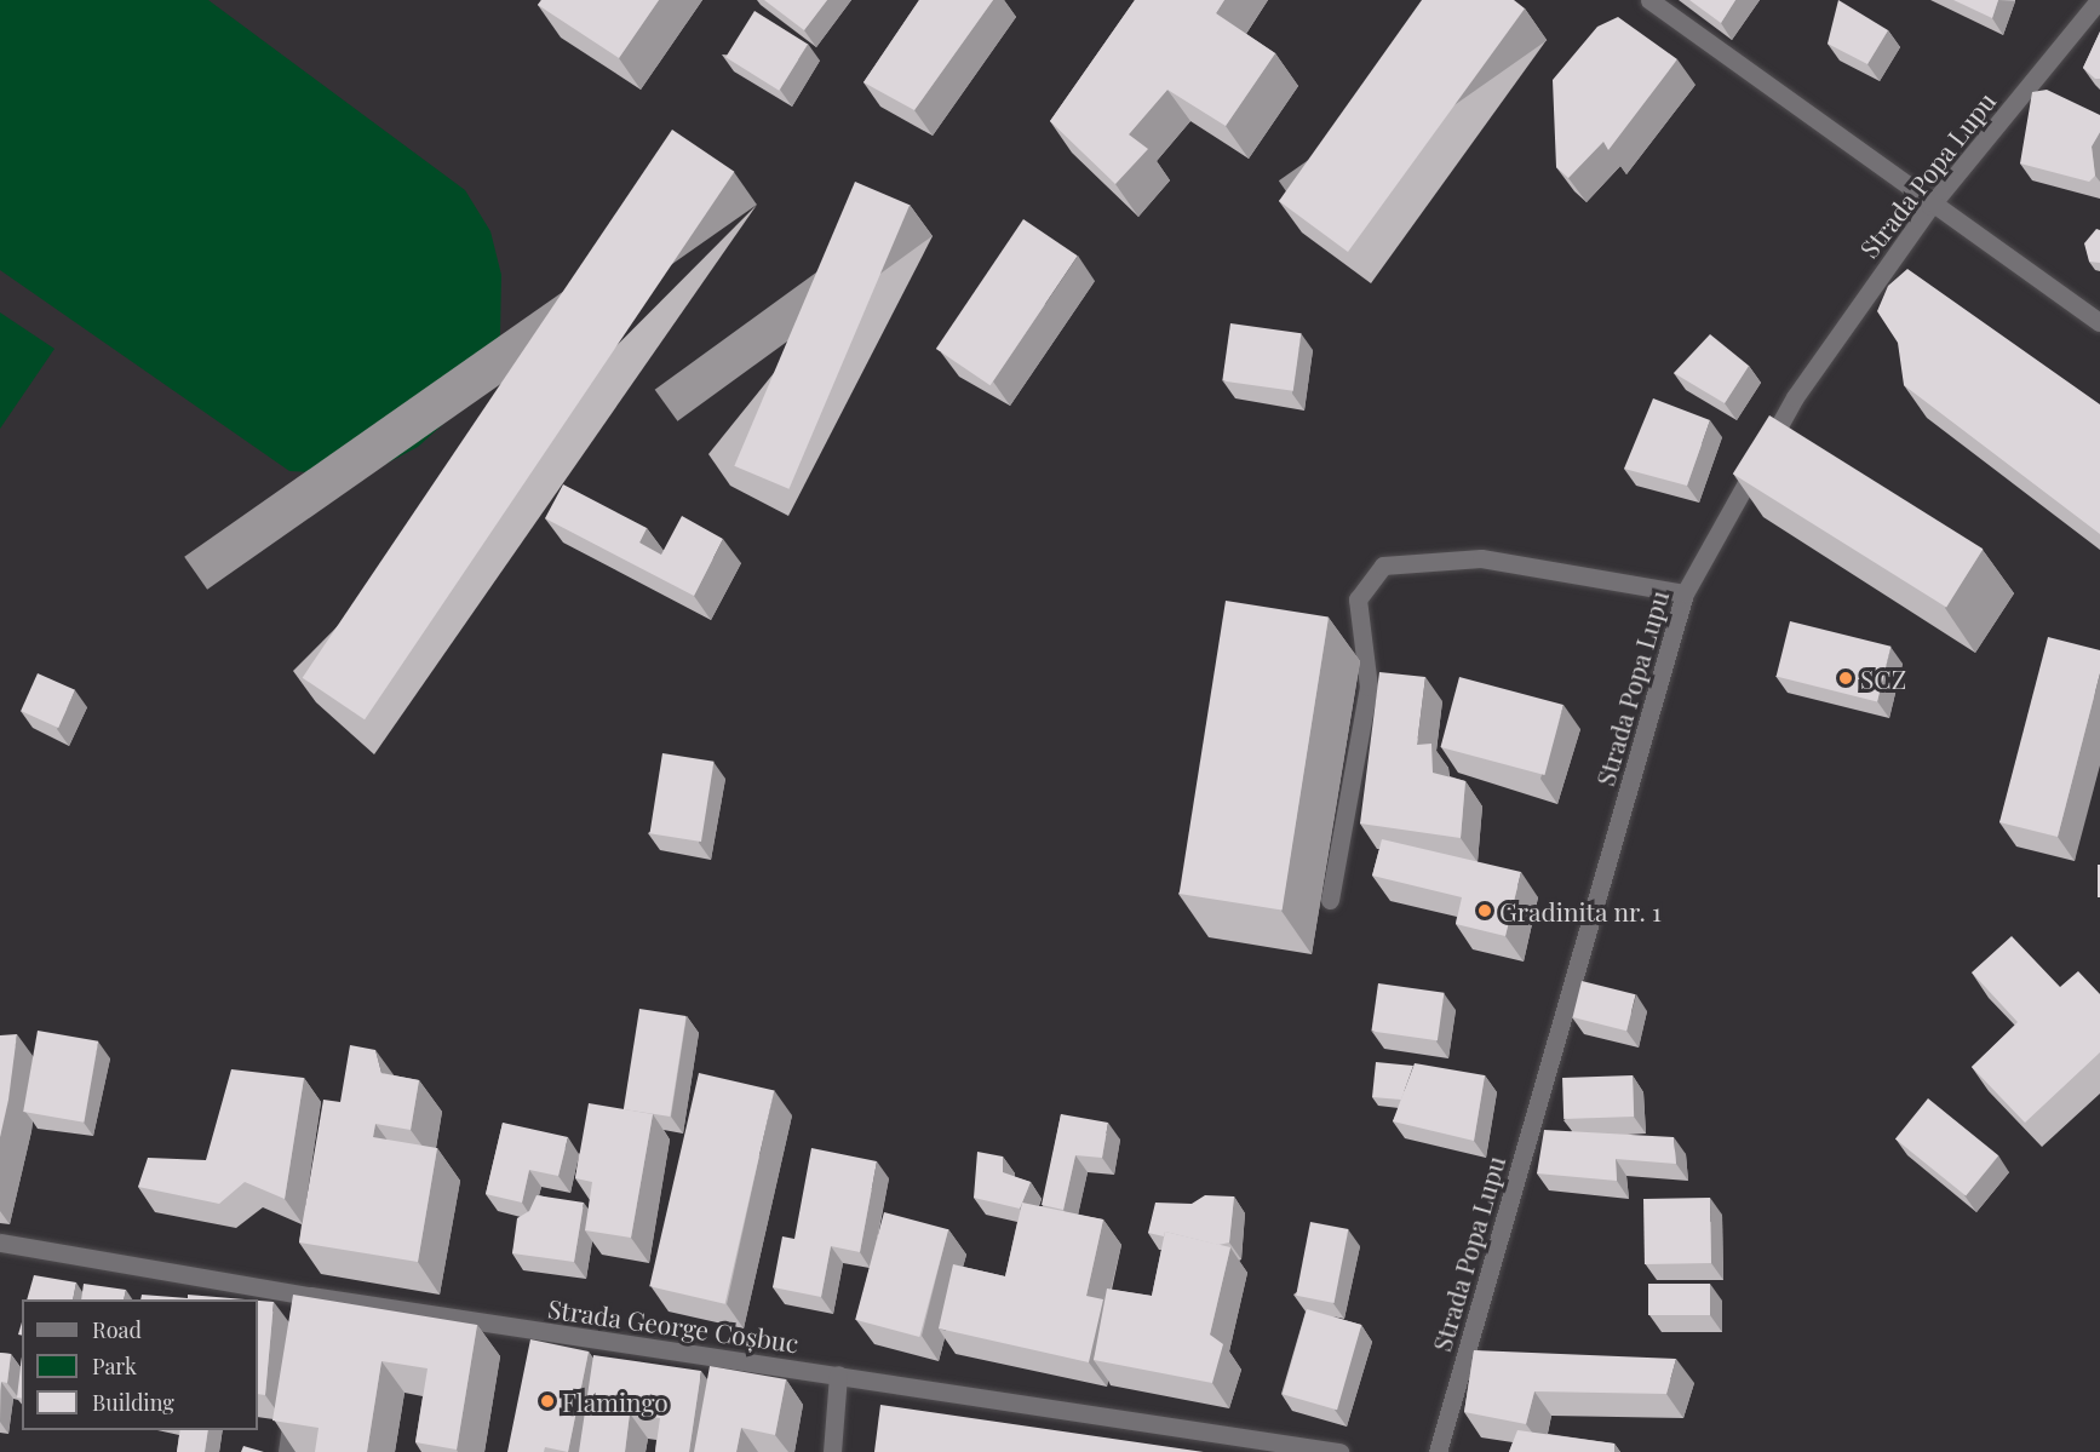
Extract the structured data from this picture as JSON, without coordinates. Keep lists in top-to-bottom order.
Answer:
{
  "streets": {
    "street": ["Strada Popa Lupu", "Strada George Coșbuc"]
  },
  "places": ["SCZ", "Gradinita nr. 1", "Flamingo"],
  "legend": ["Road", "Park", "Building"]
}
